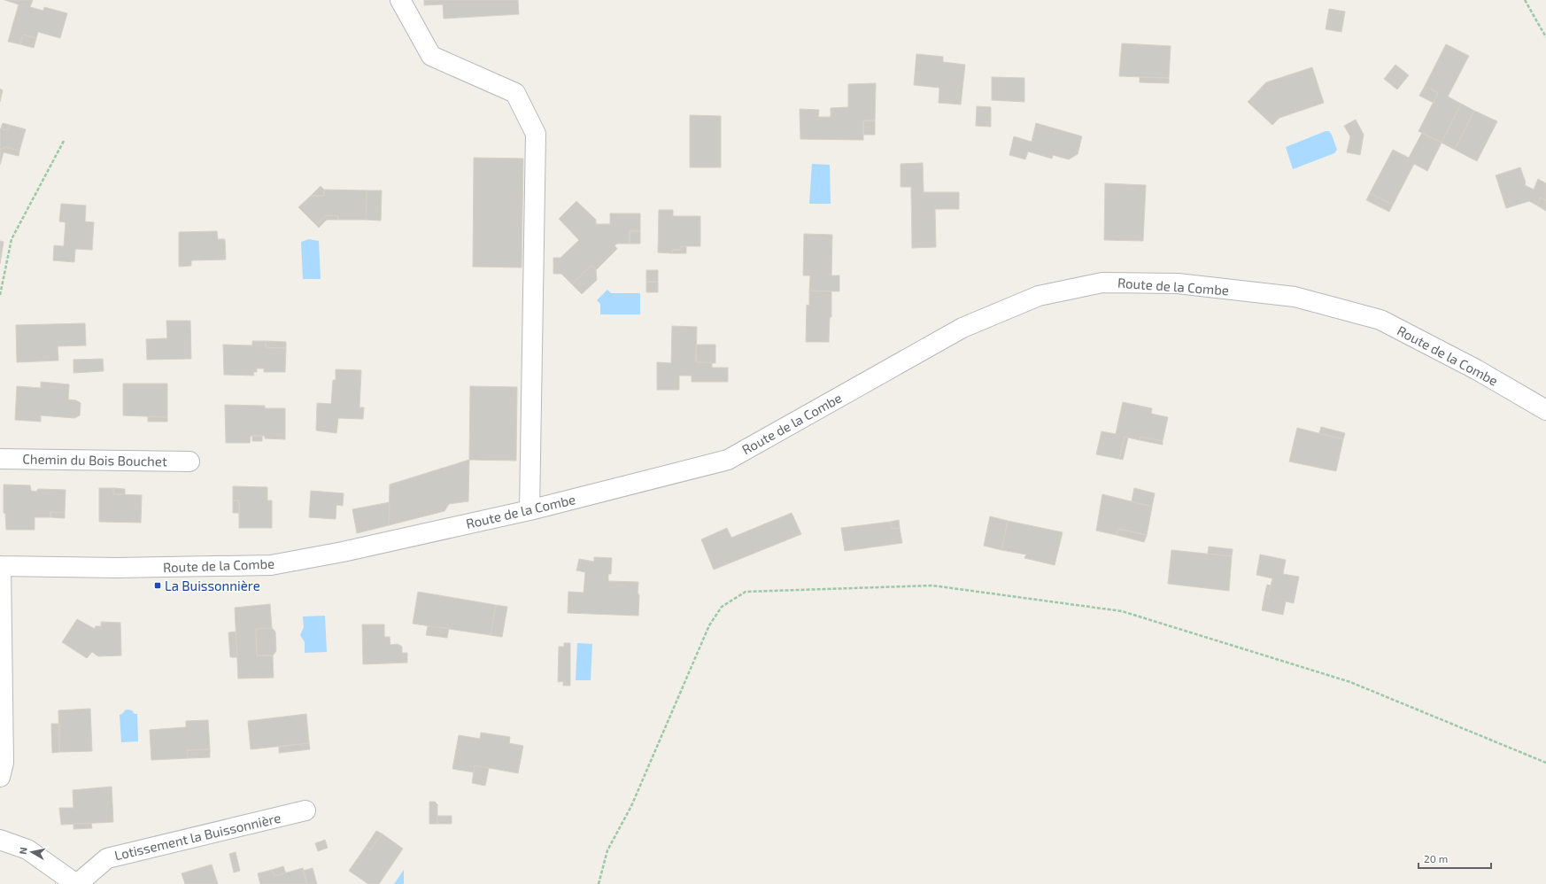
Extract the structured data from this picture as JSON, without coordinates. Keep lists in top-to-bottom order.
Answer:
{
  "streets": {
    "street": ["Route de la Combe", "Chemin du Bois Bouchet", "Lotissement la Buissonnière"]
  },
  "places": {
    "transit": ["La Buissonnière"]
  },
  "scale_bar": "20 m",
  "north": "left"
}
